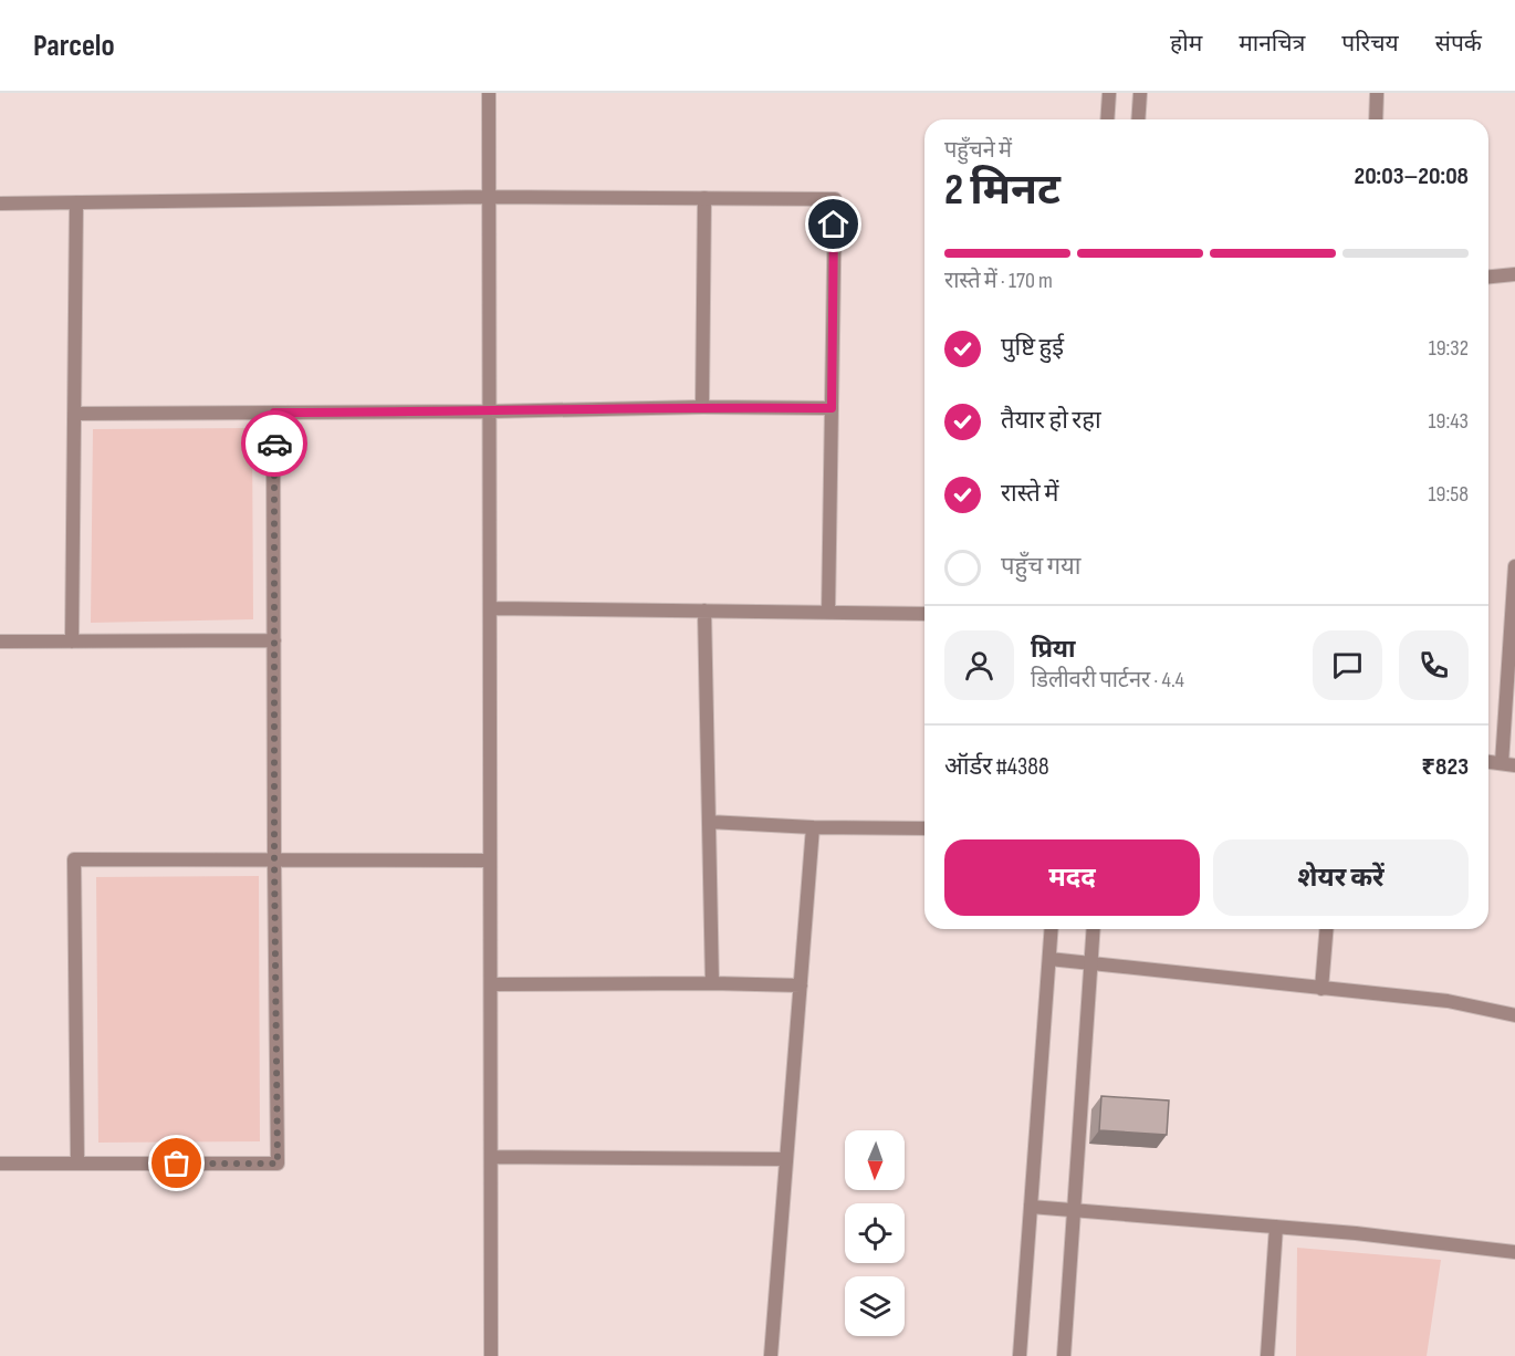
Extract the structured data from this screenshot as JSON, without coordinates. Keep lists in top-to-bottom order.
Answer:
{
  "north": "bottom",
  "page": {
    "header": "Parcelo",
    "nav": [
      "होम",
      "मानचित्र",
      "परिचय",
      "संपर्क"
    ],
    "heading": ["2 मिनट", "पहुँचने में", "20:03–20:08"],
    "panel": [
      "प्रिया",
      "डिलीवरी पार्टनर · 4.4",
      "ऑर्डर #4388",
      "₹823"
    ],
    "bar": "रास्ते में · 170 m",
    "list": [
      ["पुष्टि हुई", "19:32"],
      ["तैयार हो रहा", "19:43"],
      ["रास्ते में", "19:58"],
      "पहुँच गया"
    ],
    "buttons": ["मदद", "शेयर करें"]
  }
}
